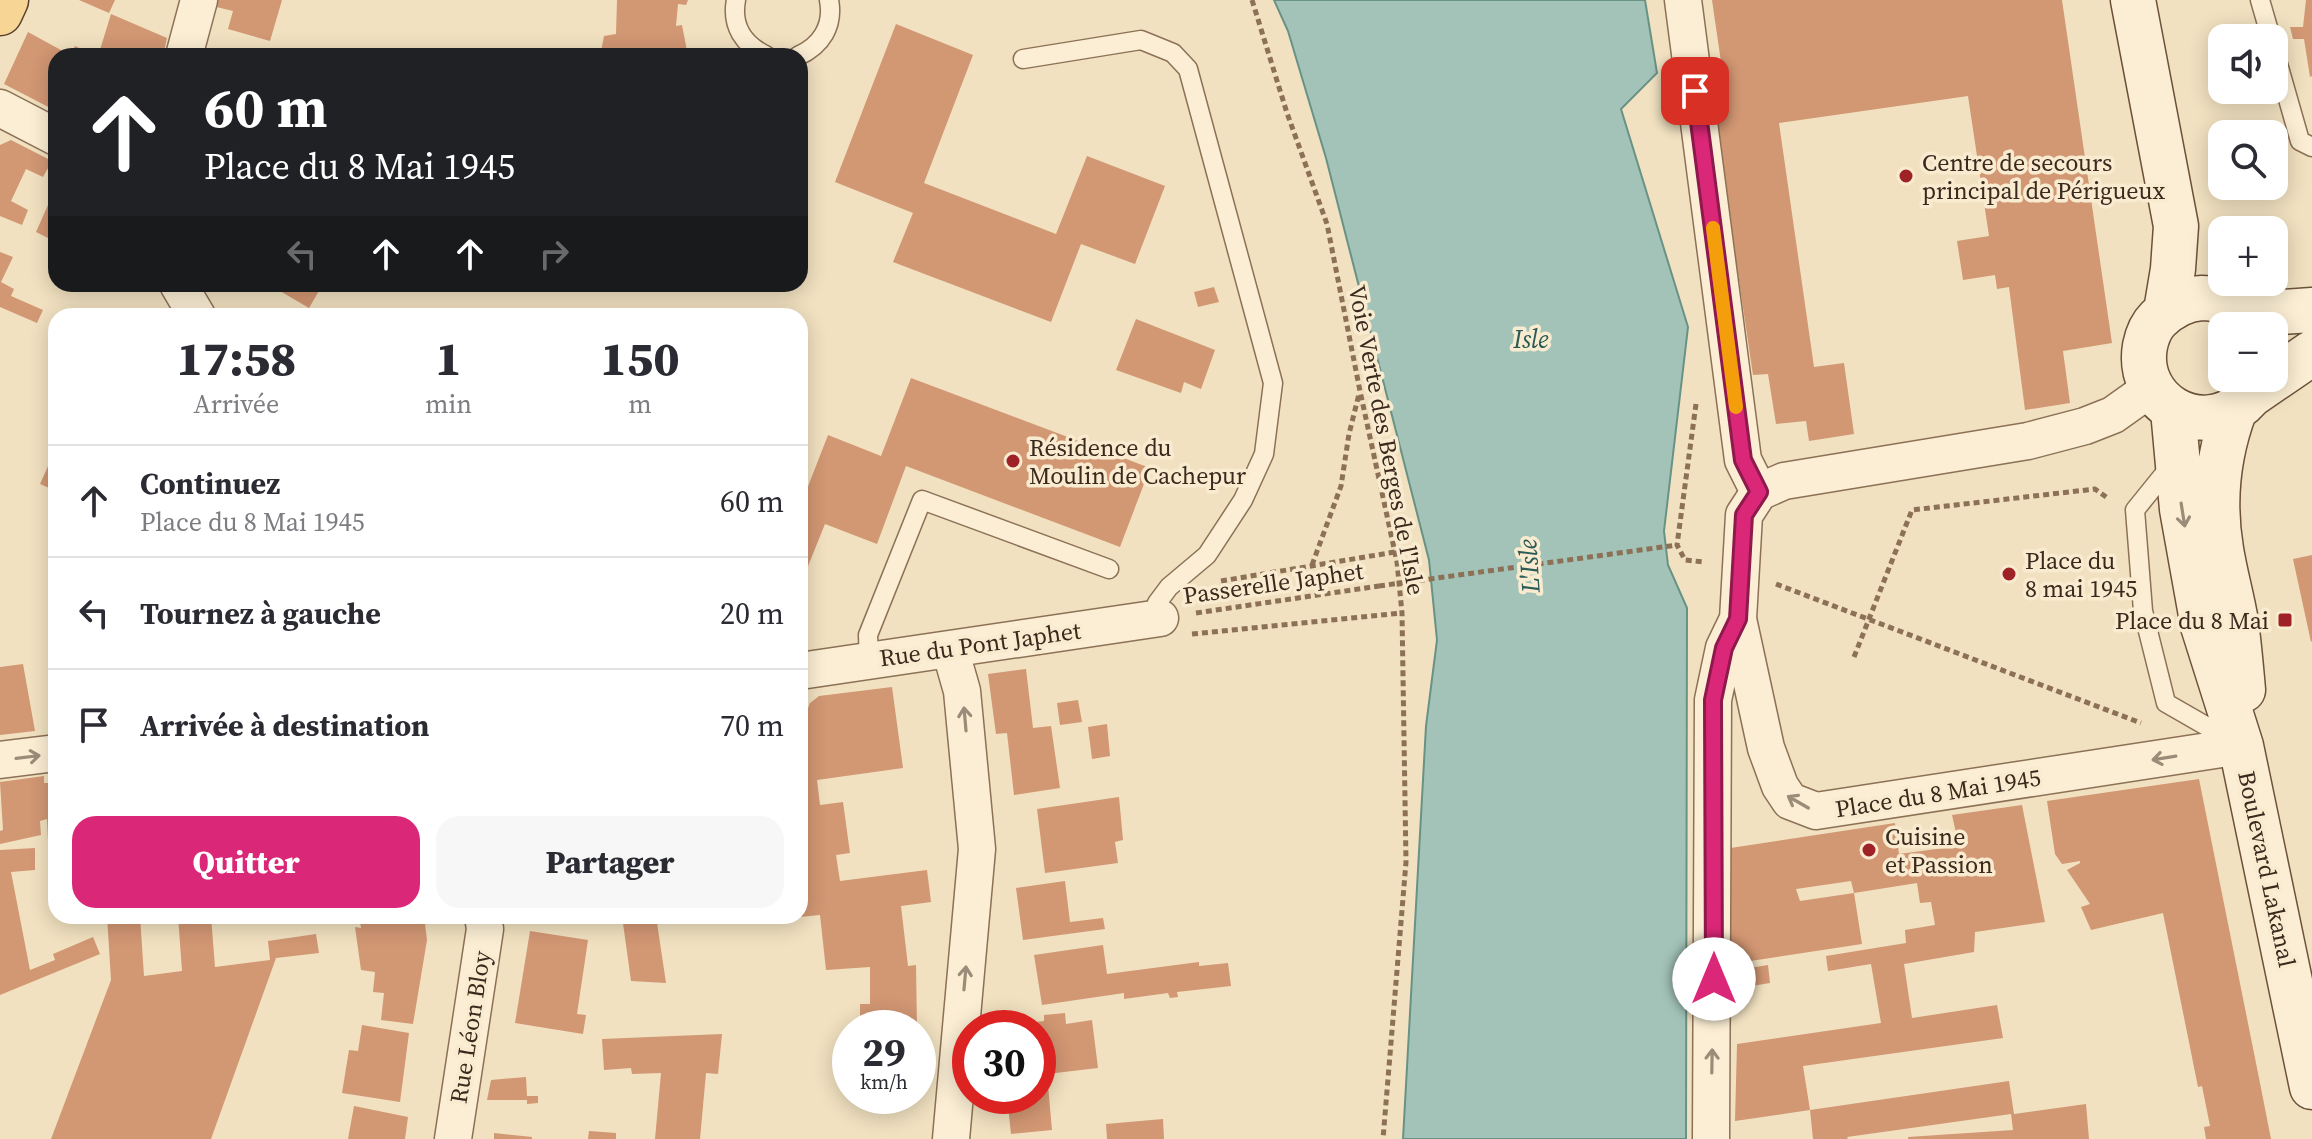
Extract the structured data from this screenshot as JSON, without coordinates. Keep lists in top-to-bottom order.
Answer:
{
  "streets": {
    "main road": ["Boulevard Lakanal"],
    "street": ["Rue du Pont Japhet", "Place du 8 Mai 1945", "Rue Léon Bloy"],
    "path": ["Voie Verte des Berges de l'Isle", "Passerelle Japhet"]
  },
  "crossings": [
    ["Passerelle Japhet", "Rue du Pont Japhet"],
    ["Place du 8 Mai 1945", "Boulevard Lakanal"]
  ],
  "one_way": ["Place du 8 Mai 1945"],
  "water": ["Isle", "L'Isle"],
  "places": {
    "other": [
      "Centre de secours principal de Périgueux",
      "Résidence du Moulin de Cachepur",
      "Place du 8 mai 1945",
      "Cuisine et Passion"
    ],
    "transit": ["Place du 8 Mai"]
  },
  "page": {
    "map_buttons": ["+", "−"],
    "turn": ["60 m", "Place du 8 Mai 1945"],
    "eta": [
      "17:58",
      "Arrivée",
      "1",
      "min",
      "150",
      "m"
    ],
    "list": [
      {
        "name": "Continuez",
        "note": "Place du 8 Mai 1945",
        "value": "60 m"
      },
      {
        "name": "Tournez à gauche",
        "value": "20 m"
      },
      {
        "name": "Arrivée à destination",
        "value": "70 m"
      }
    ],
    "buttons": ["Quitter", "Partager"],
    "speed": "29 km/h",
    "limit": "30"
  }
}
